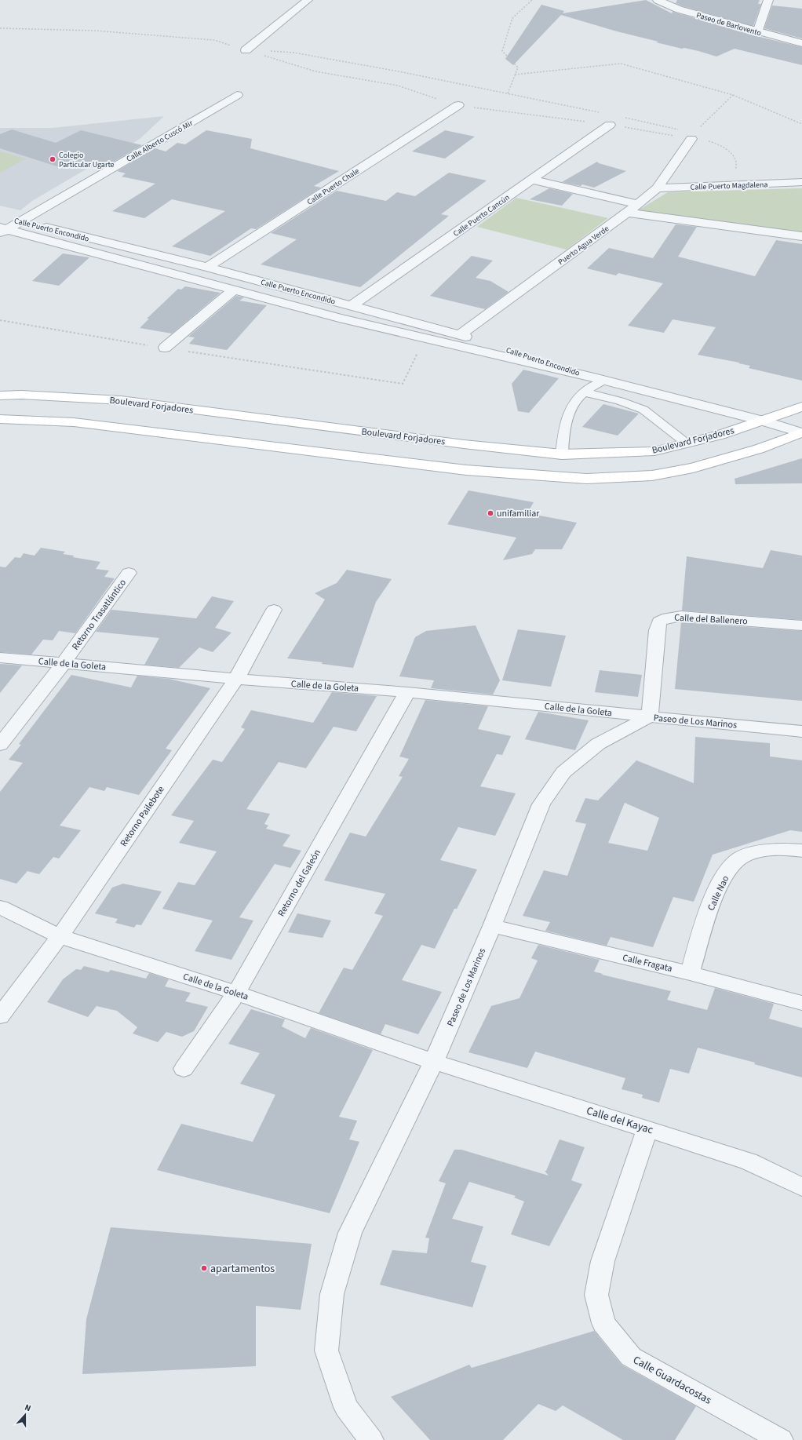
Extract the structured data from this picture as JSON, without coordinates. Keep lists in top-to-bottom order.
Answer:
{
  "streets": {
    "main road": ["Boulevard Forjadores"],
    "street": [
      "Paseo de Barlovento",
      "Calle Alberto Cuscó Mir",
      "Calle Puerto Magdalena",
      "Calle Puerto Chale",
      "Calle Puerto Cancún",
      "Calle Puerto Encondido",
      "Puerto Agua Verde",
      "Retorno Trasatlántico",
      "Calle del Ballenero",
      "Calle de la Goleta",
      "Paseo de Los Marinos",
      "Retorno Pailebote",
      "Retorno del Galeón",
      "Calle Nao",
      "Calle Fragata",
      "Calle del Kayac",
      "Calle Guardacostas"
    ]
  },
  "crossings": [
    ["Calle Alberto Cuscó Mir", "Calle Puerto Encondido"],
    ["Calle Puerto Magdalena", "Puerto Agua Verde"],
    ["Calle Puerto Chale", "Calle Puerto Encondido"],
    ["Calle Puerto Cancún", "Calle Puerto Encondido"],
    ["Calle Puerto Encondido", "Puerto Agua Verde"],
    ["Calle Puerto Encondido", "Boulevard Forjadores"],
    ["Retorno Trasatlántico", "Calle de la Goleta"],
    ["Calle del Ballenero", "Calle de la Goleta"],
    ["Calle del Ballenero", "Paseo de Los Marinos"],
    ["Calle de la Goleta", "Paseo de Los Marinos"],
    ["Calle de la Goleta", "Retorno Pailebote"],
    ["Calle de la Goleta", "Retorno del Galeón"],
    ["Calle de la Goleta", "Calle del Kayac"],
    ["Paseo de Los Marinos", "Calle Fragata"],
    ["Paseo de Los Marinos", "Calle del Kayac"],
    ["Calle Nao", "Calle Fragata"],
    ["Calle del Kayac", "Calle Guardacostas"]
  ],
  "places": ["Colegio Particular Ugarte", "unifamiliar", "apartamentos"],
  "north": "top"
}
